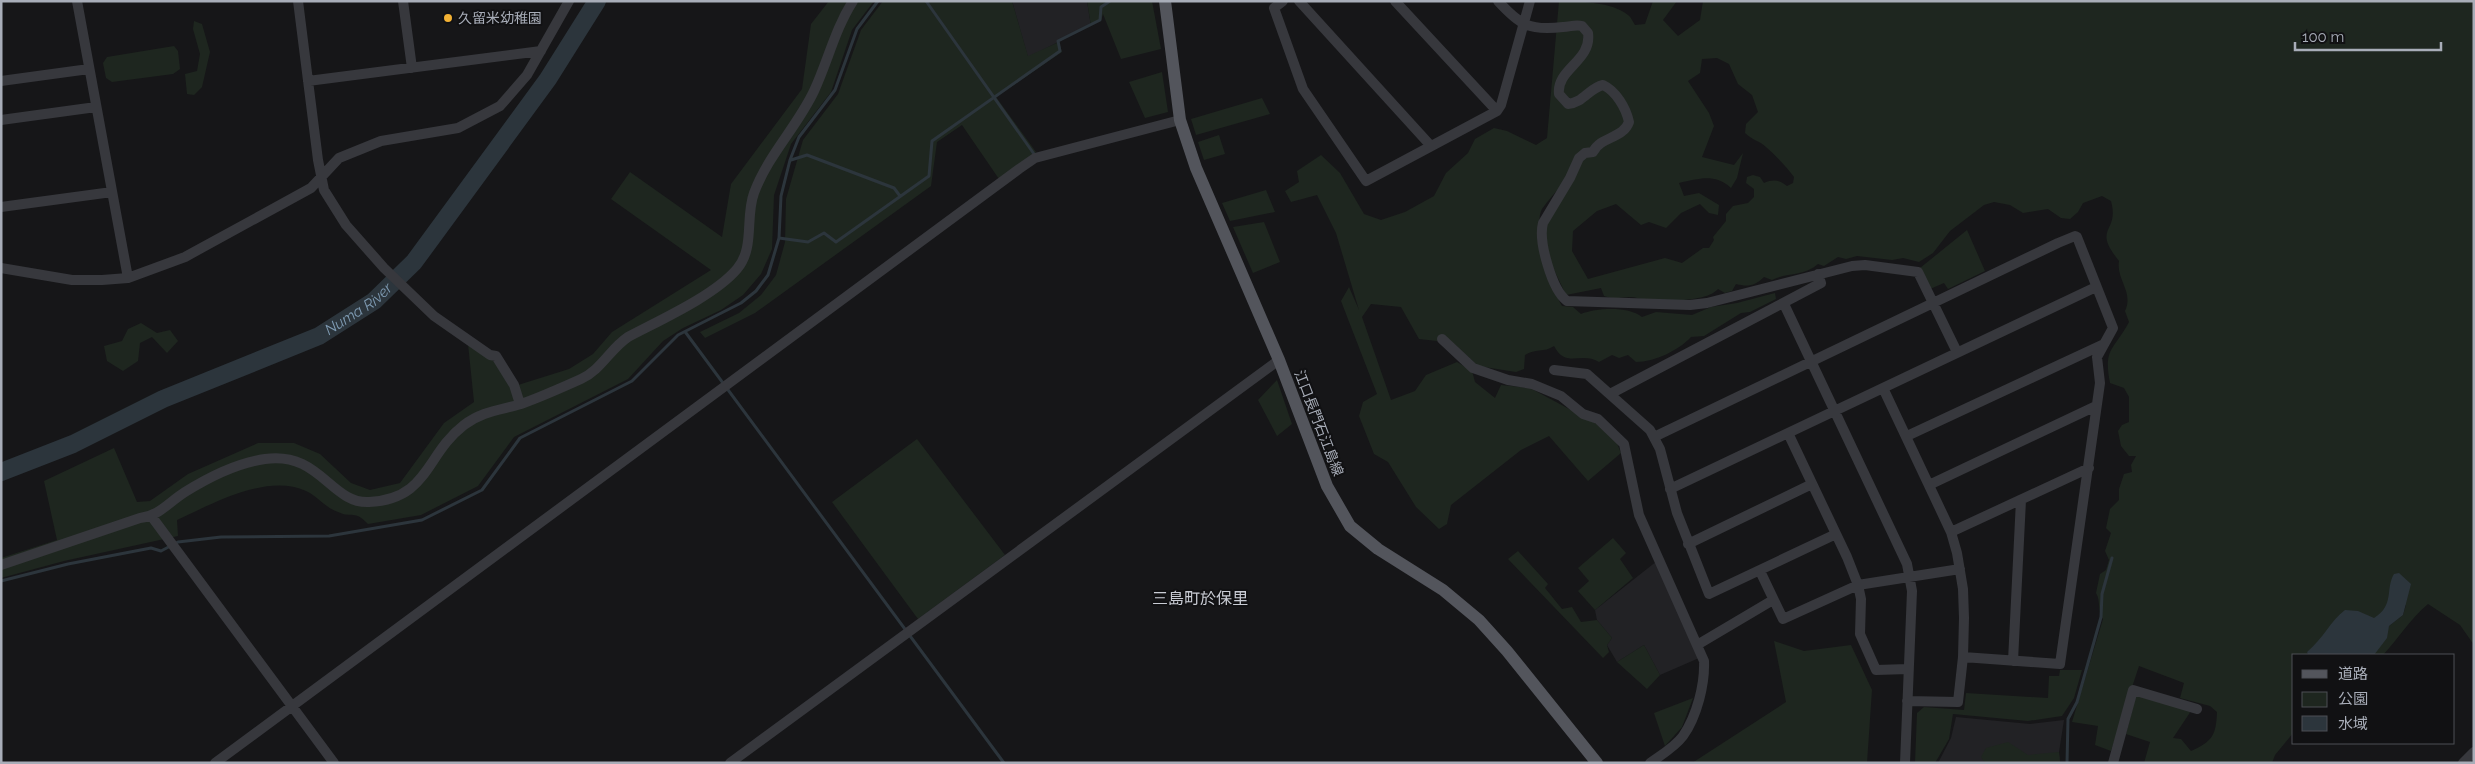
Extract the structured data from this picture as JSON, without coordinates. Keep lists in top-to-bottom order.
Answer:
{
  "streets": {
    "main road": ["江口長門石江島線"]
  },
  "districts": ["三島町於保里"],
  "water": ["Numa River"],
  "places": ["久留米幼稚園"],
  "legend": ["道路", "公園", "水域"],
  "scale_bar": "100 m"
}
